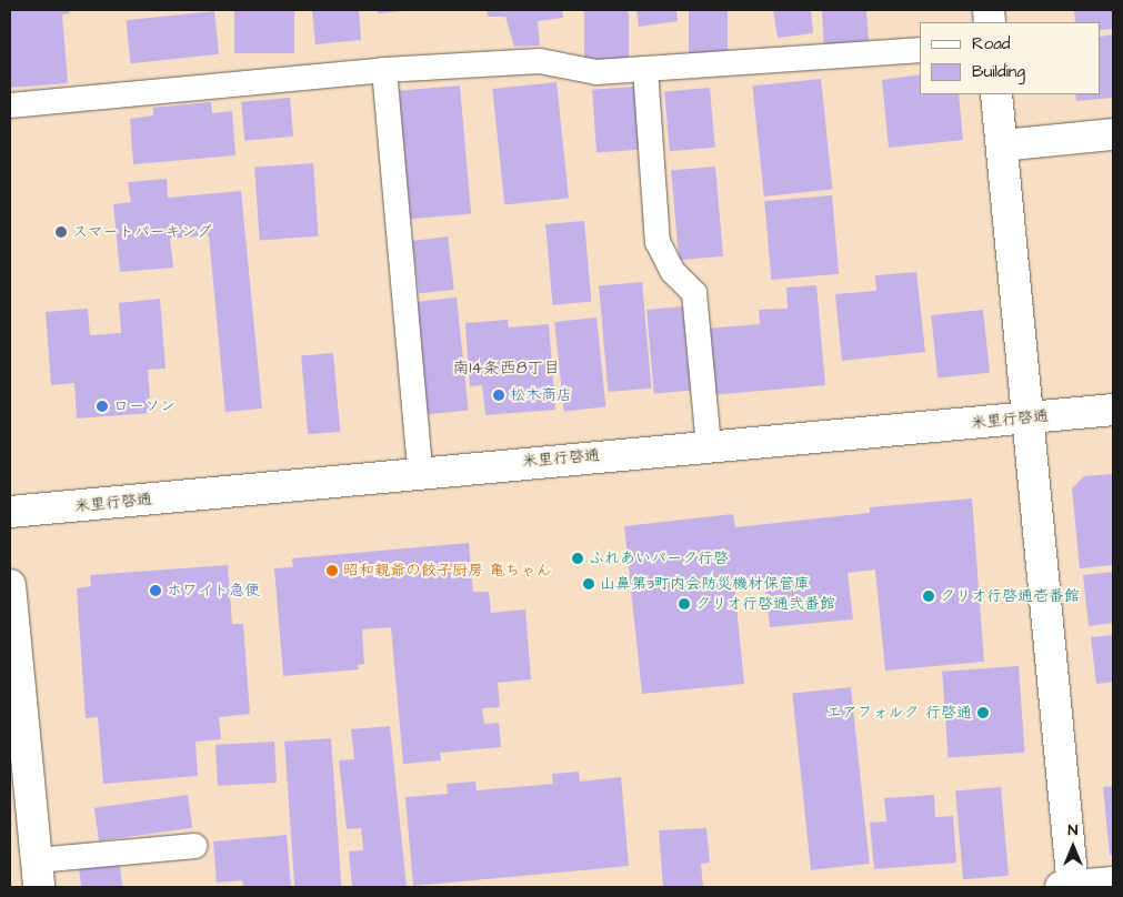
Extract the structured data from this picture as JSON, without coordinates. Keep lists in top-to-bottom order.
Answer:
{
  "streets": {
    "street": ["米里行啓通"]
  },
  "districts": ["南14条西8丁目"],
  "places": [
    "スマートパーキング",
    "松木商店",
    "ローソン",
    "ふれあいパーク行啓",
    "昭和親爺の餃子厨房 亀ちゃん",
    "山鼻第3町内会防災機材保管庫",
    "ホワイト急便",
    "クリオ行啓通壱番館",
    "クリオ行啓通弐番館",
    "エアフォルク 行啓通"
  ],
  "legend": ["Road", "Building"],
  "north": "top"
}
